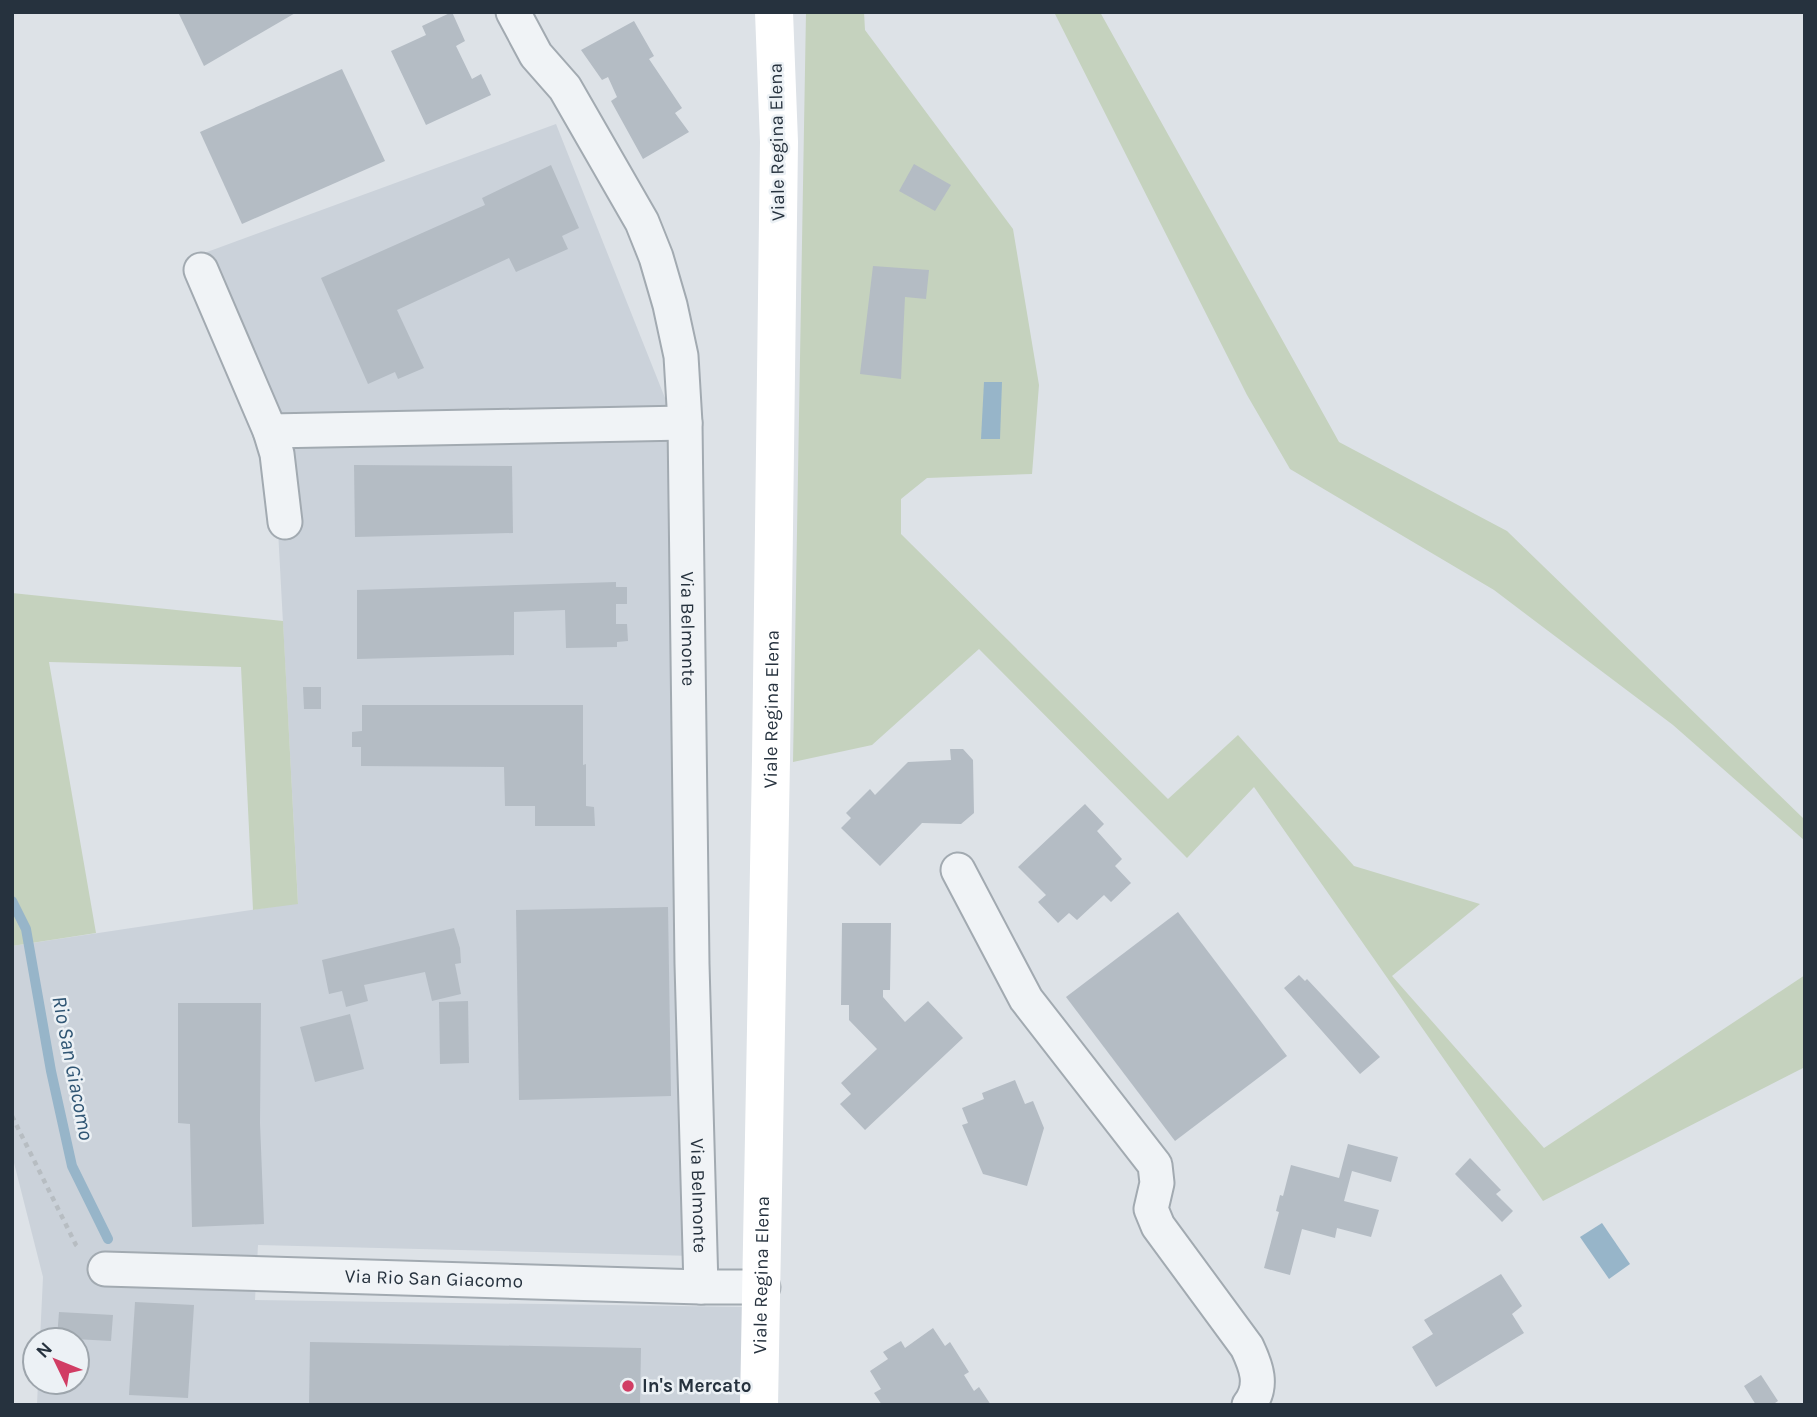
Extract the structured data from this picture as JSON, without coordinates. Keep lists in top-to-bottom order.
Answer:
{
  "streets": {
    "main road": ["Viale Regina Elena"],
    "street": ["Via Belmonte", "Via Rio San Giacomo"]
  },
  "crossings": [
    ["Viale Regina Elena", "Via Rio San Giacomo"],
    ["Via Belmonte", "Via Rio San Giacomo"]
  ],
  "water": ["Rio San Giacomo"],
  "places": ["In's Mercato"],
  "north": "top left"
}
